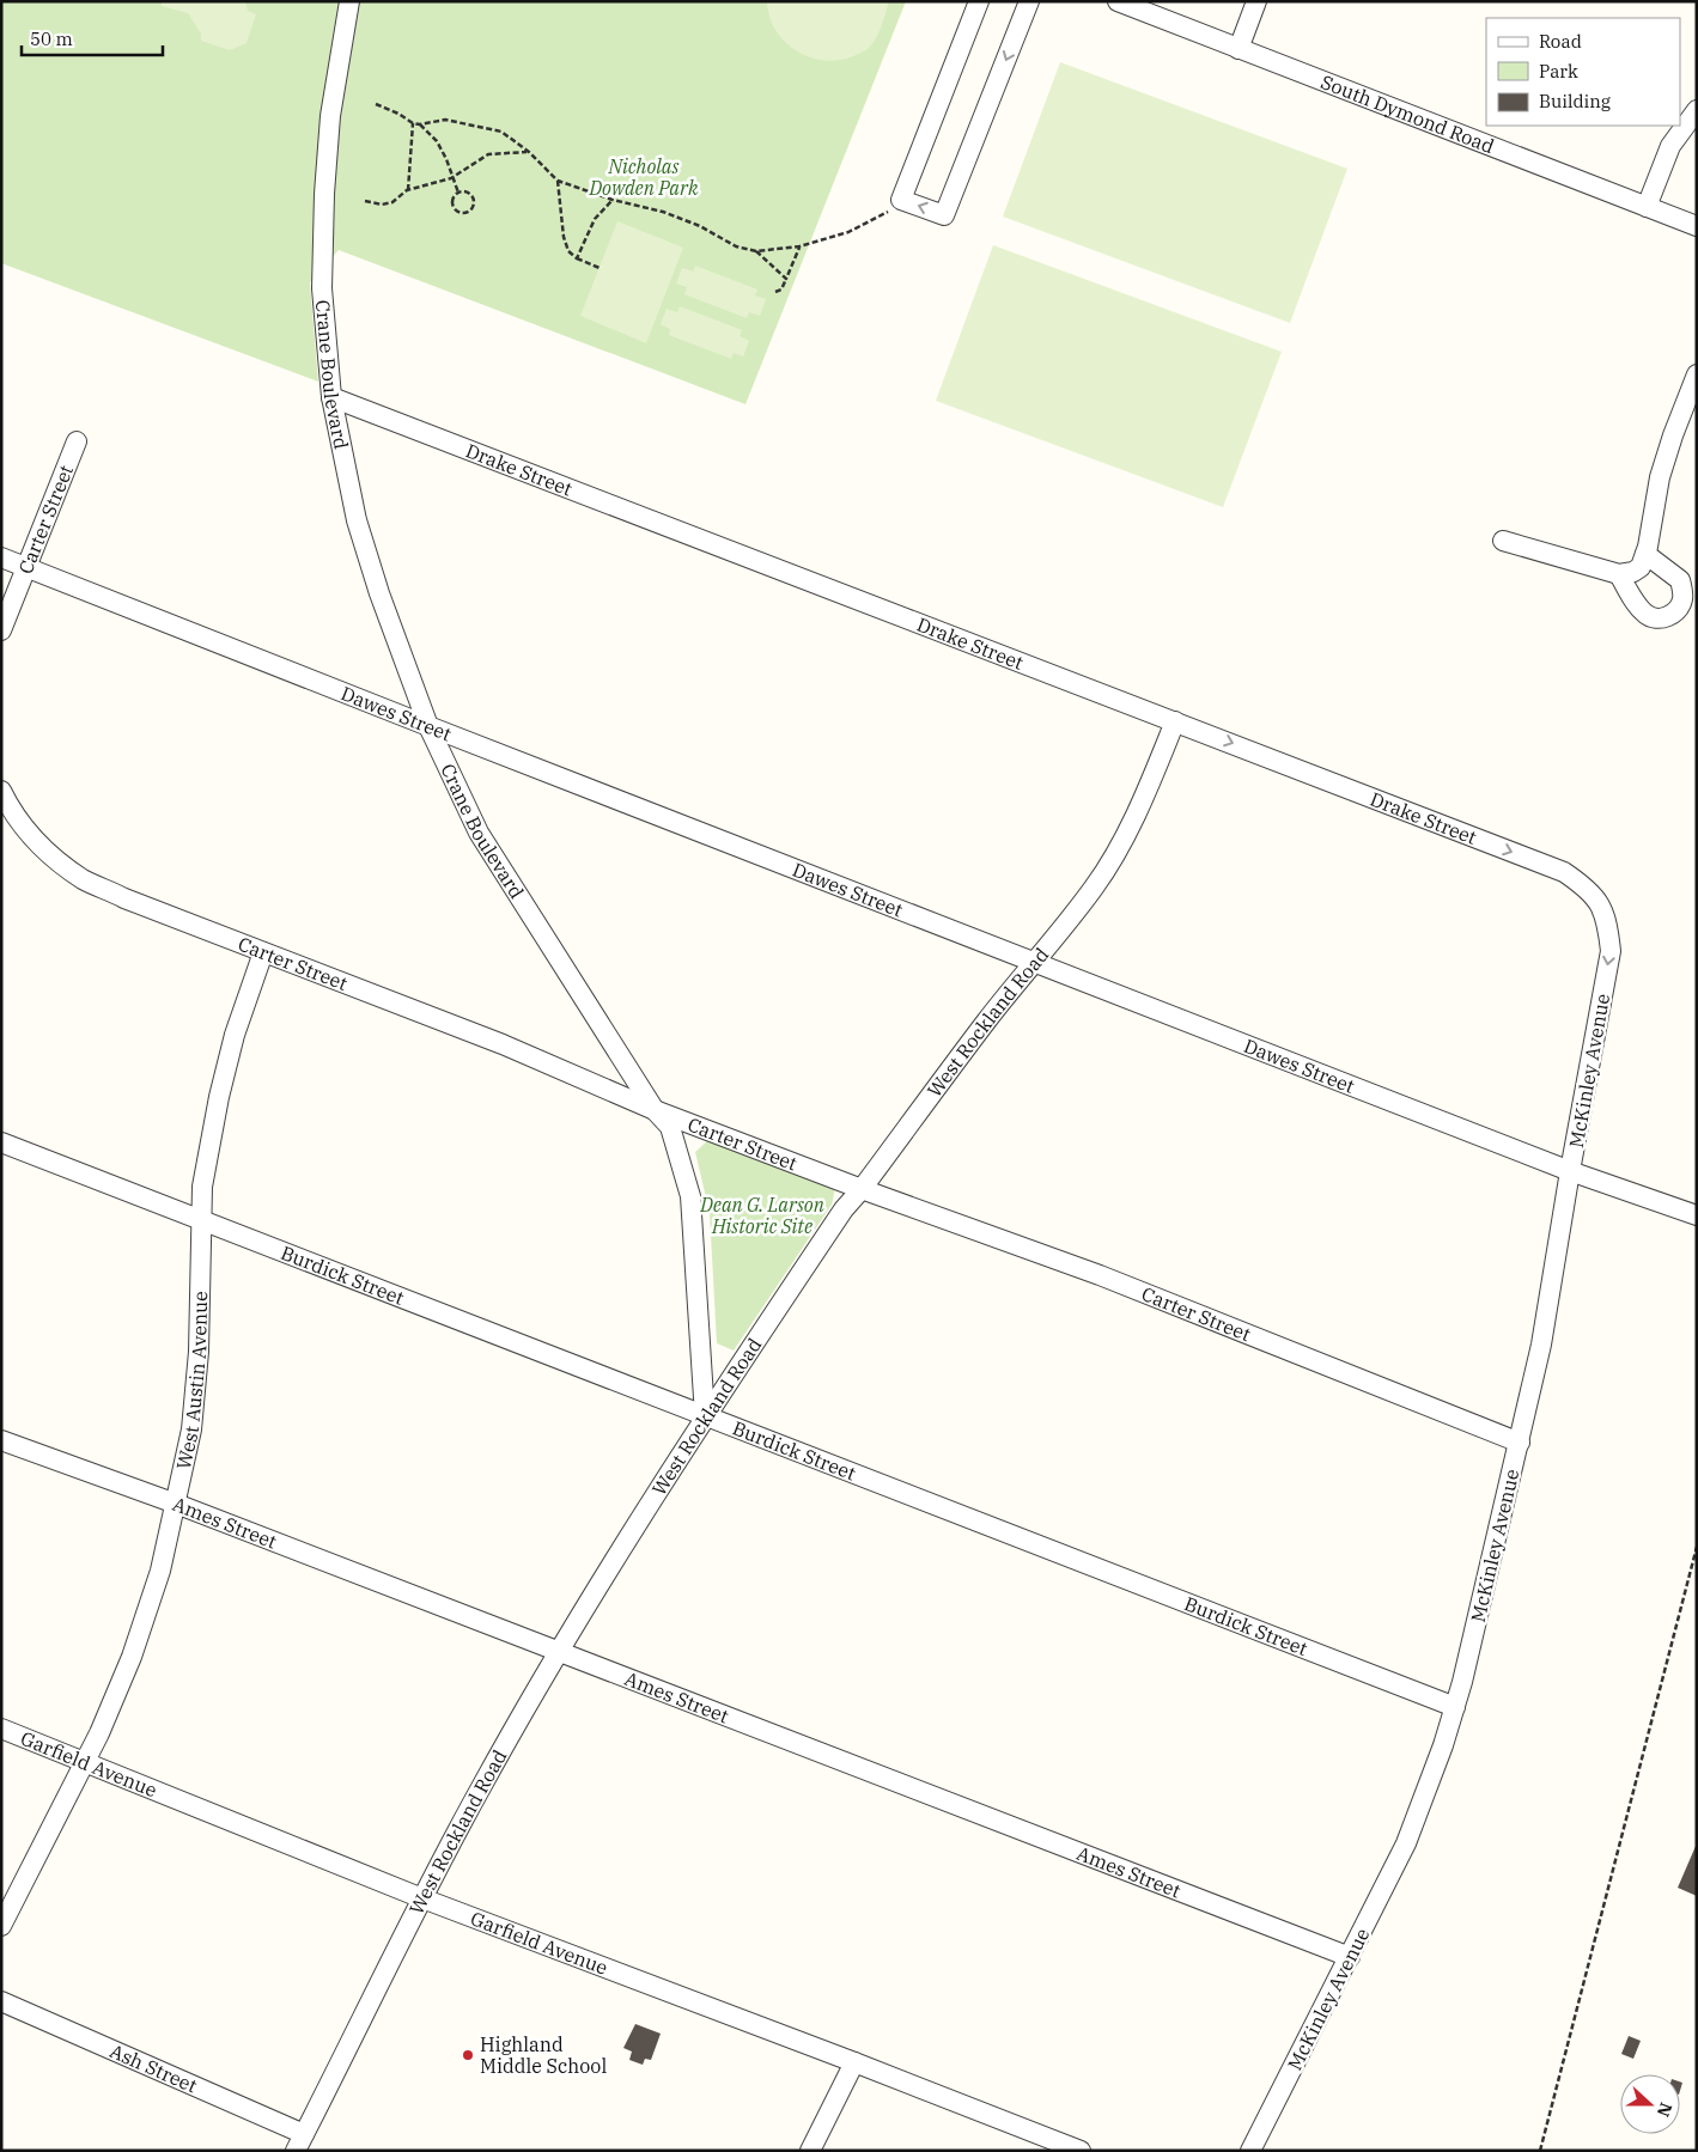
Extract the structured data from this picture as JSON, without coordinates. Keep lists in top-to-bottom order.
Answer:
{
  "streets": {
    "street": [
      "South Dymond Road",
      "Crane Boulevard",
      "Drake Street",
      "Carter Street",
      "Dawes Street",
      "West Rockland Road",
      "McKinley Avenue",
      "Burdick Street",
      "West Austin Avenue",
      "Ames Street",
      "Garfield Avenue",
      "Ash Street"
    ]
  },
  "crossings": [
    ["Crane Boulevard", "Drake Street"],
    ["Crane Boulevard", "Carter Street"],
    ["Crane Boulevard", "Dawes Street"],
    ["Crane Boulevard", "West Rockland Road"],
    ["Crane Boulevard", "Burdick Street"],
    ["Drake Street", "West Rockland Road"],
    ["Drake Street", "McKinley Avenue"],
    ["Carter Street", "Dawes Street"],
    ["Carter Street", "West Rockland Road"],
    ["Carter Street", "McKinley Avenue"],
    ["Carter Street", "West Austin Avenue"],
    ["Dawes Street", "West Rockland Road"],
    ["Dawes Street", "McKinley Avenue"],
    ["West Rockland Road", "Burdick Street"],
    ["West Rockland Road", "Ames Street"],
    ["West Rockland Road", "Garfield Avenue"],
    ["West Rockland Road", "Ash Street"],
    ["McKinley Avenue", "Burdick Street"],
    ["McKinley Avenue", "Ames Street"],
    ["Burdick Street", "West Austin Avenue"],
    ["West Austin Avenue", "Ames Street"],
    ["West Austin Avenue", "Garfield Avenue"]
  ],
  "parks": ["Nicholas Dowden Park", "Dean G. Larson Historic Site"],
  "places": ["Highland Middle School"],
  "legend": ["Road", "Park", "Building"],
  "scale_bar": "50 m",
  "north": "right"
}
